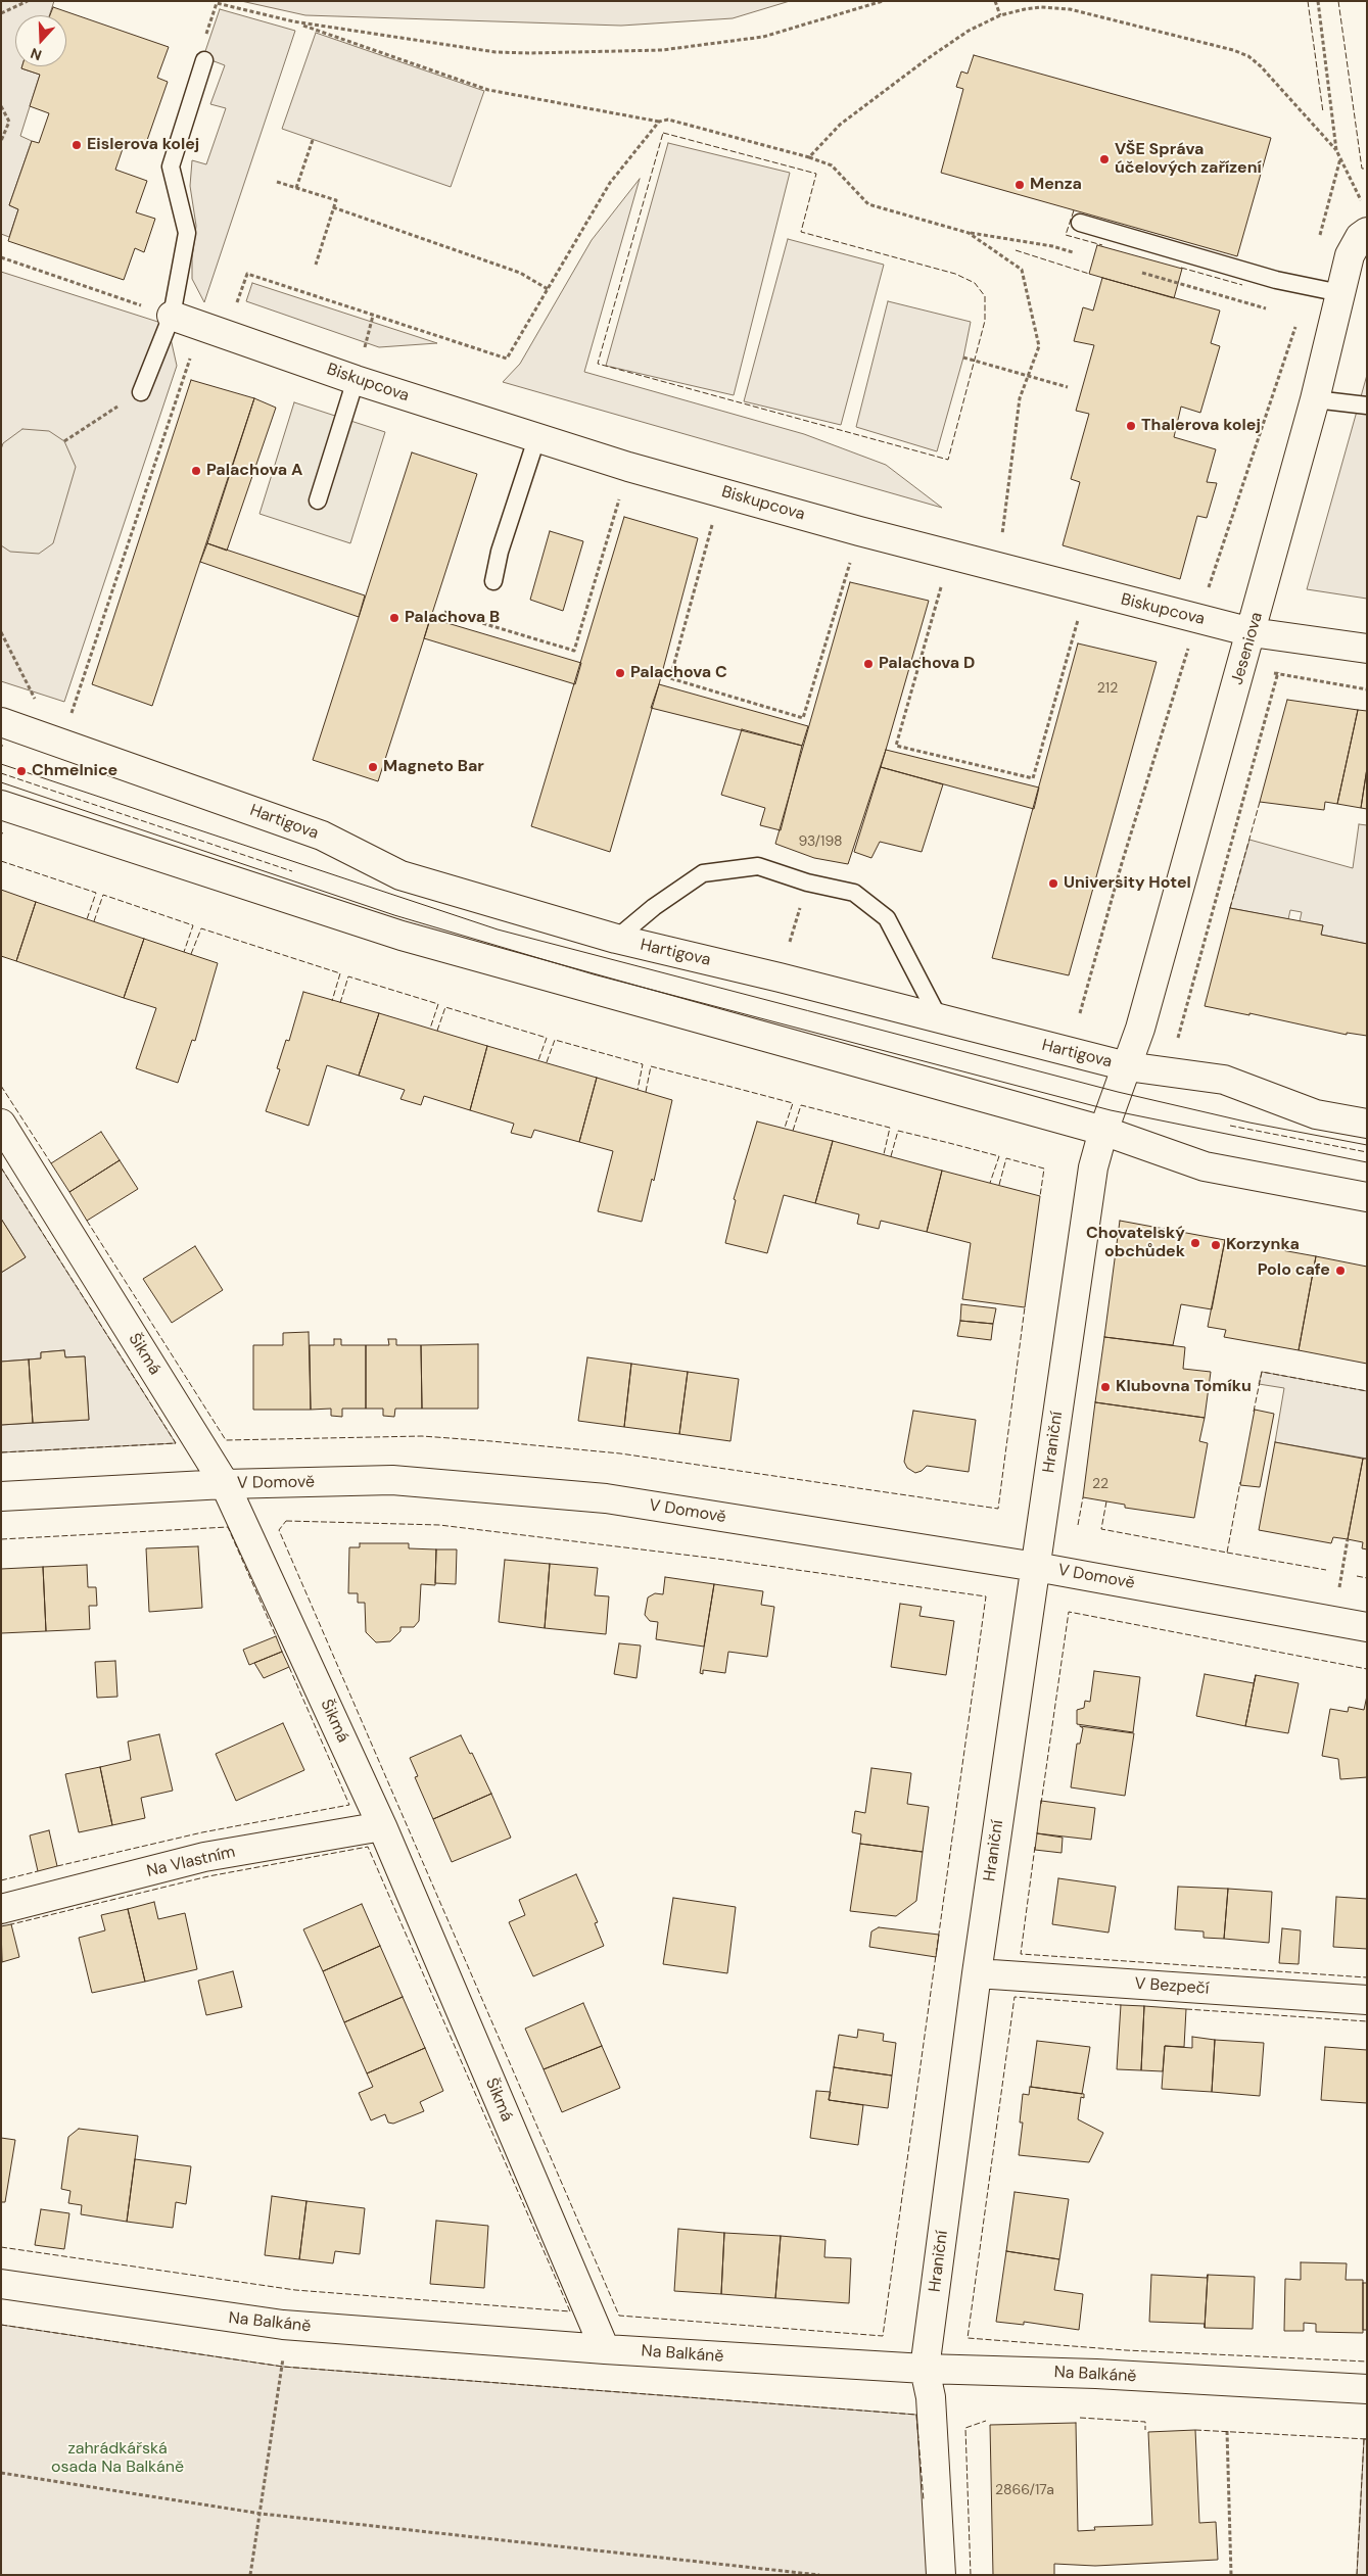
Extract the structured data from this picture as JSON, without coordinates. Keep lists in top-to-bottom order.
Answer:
{
  "streets": {
    "street": [
      "Biskupcova",
      "Jeseniova",
      "Hartigova",
      "Šikmá",
      "Hraniční",
      "V Domově",
      "Na Vlastním",
      "V Bezpečí",
      "Na Balkáně"
    ]
  },
  "crossings": [
    ["Biskupcova", "Jeseniova"],
    ["Jeseniova", "Hartigova"],
    ["Jeseniova", "Hraniční"],
    ["Šikmá", "V Domově"],
    ["Šikmá", "Na Vlastním"],
    ["Šikmá", "Na Balkáně"],
    ["Hraniční", "V Domově"],
    ["Hraniční", "V Bezpečí"],
    ["Hraniční", "Na Balkáně"]
  ],
  "parks": ["zahrádkářská osada Na Balkáně"],
  "places": [
    "Eislerova kolej",
    "VŠE Správa účelových zařízení",
    "Menza",
    "Thalerova kolej",
    "Palachova A",
    "Palachova B",
    "Palachova D",
    "Palachova C",
    "Magneto Bar",
    "Chmelnice",
    "University Hotel",
    "Chovatelský obchůdek",
    "Korzynka",
    "Polo cafe",
    "Klubovna Tomíku"
  ],
  "house_numbers": [
    "212",
    "93/198",
    "22",
    "2866/17a"
  ],
  "north": "bottom"
}
